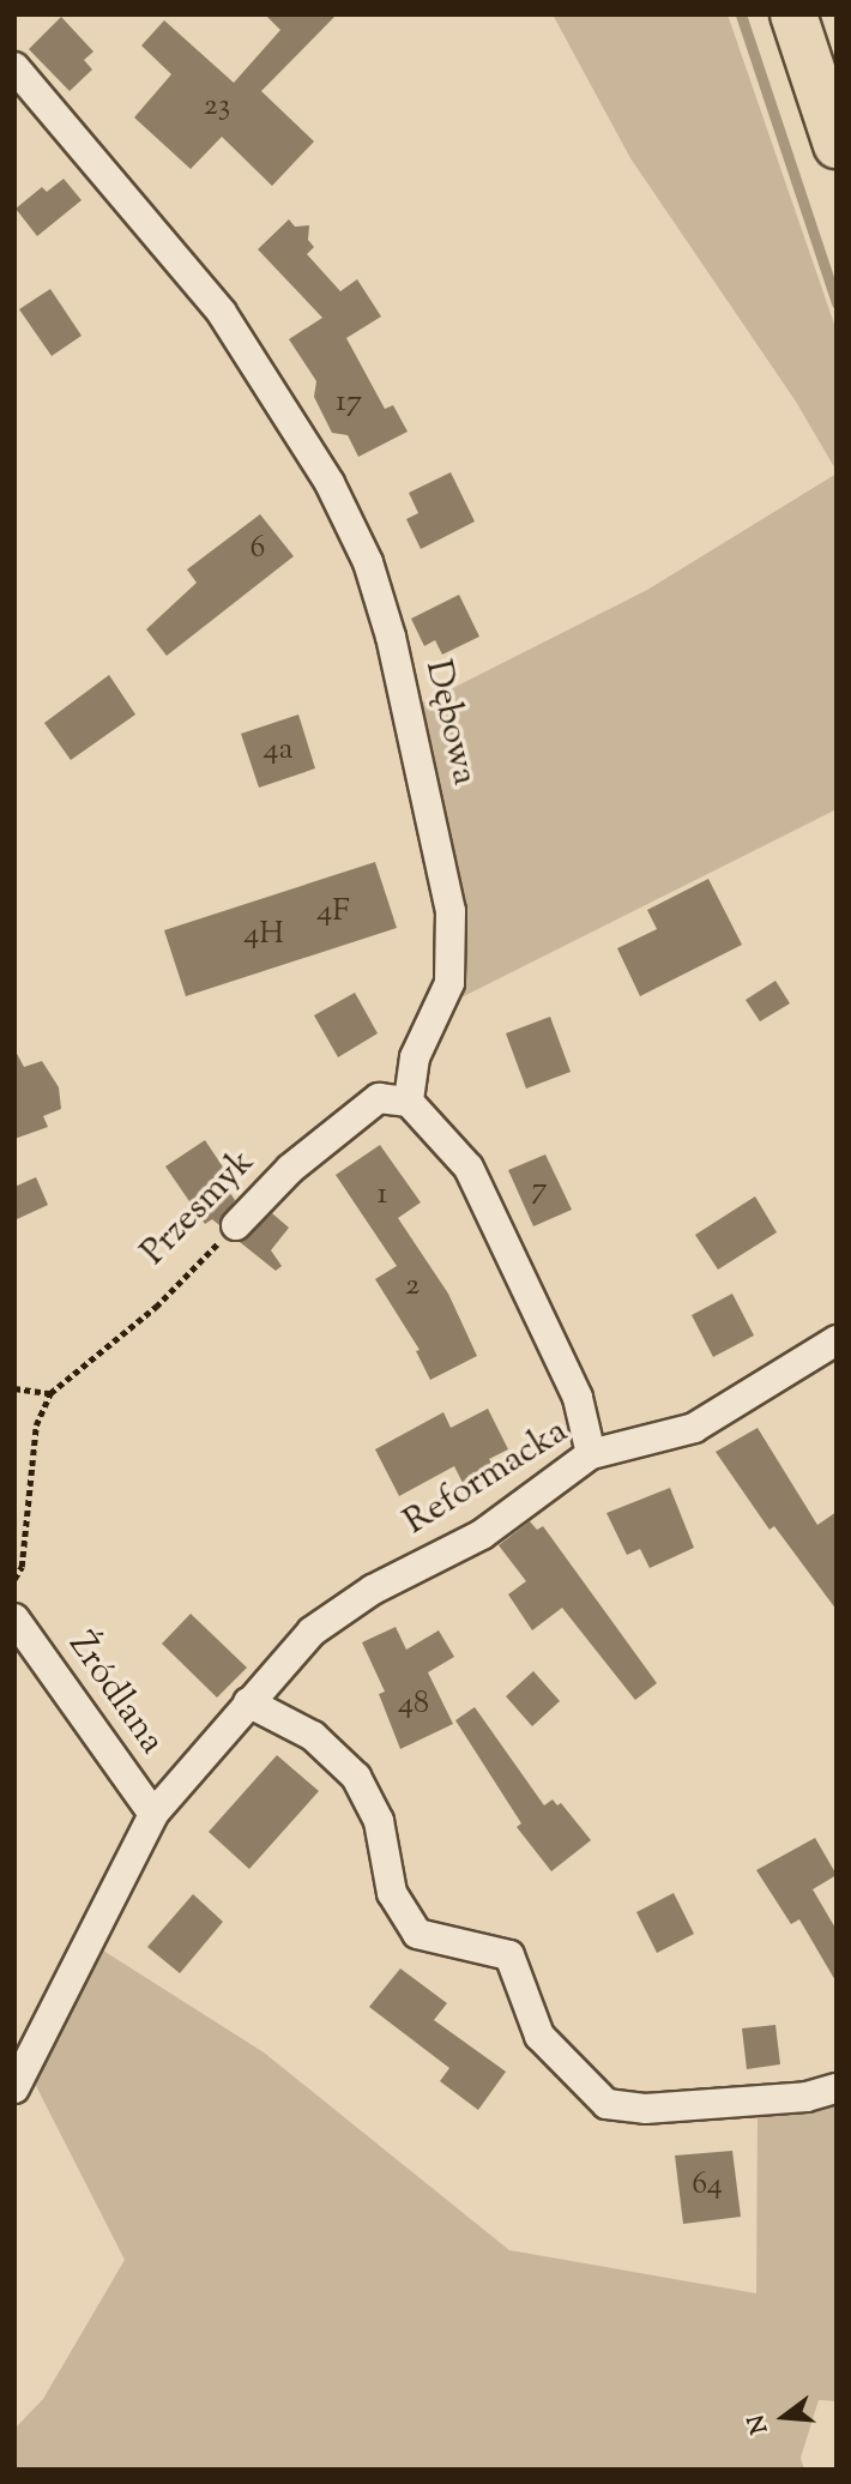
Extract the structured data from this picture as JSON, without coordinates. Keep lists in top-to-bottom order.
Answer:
{
  "streets": {
    "street": [
      "Dębowa",
      "Przesmyk",
      "Reformacka",
      "Źródlana"
    ]
  },
  "crossings": [
    ["Dębowa", "Przesmyk"],
    ["Reformacka", "Źródlana"]
  ],
  "house_numbers": [
    "23",
    "17",
    "6",
    "4a",
    "4F",
    "4H",
    "7",
    "1",
    "2",
    "48",
    "64"
  ],
  "north": "left"
}
